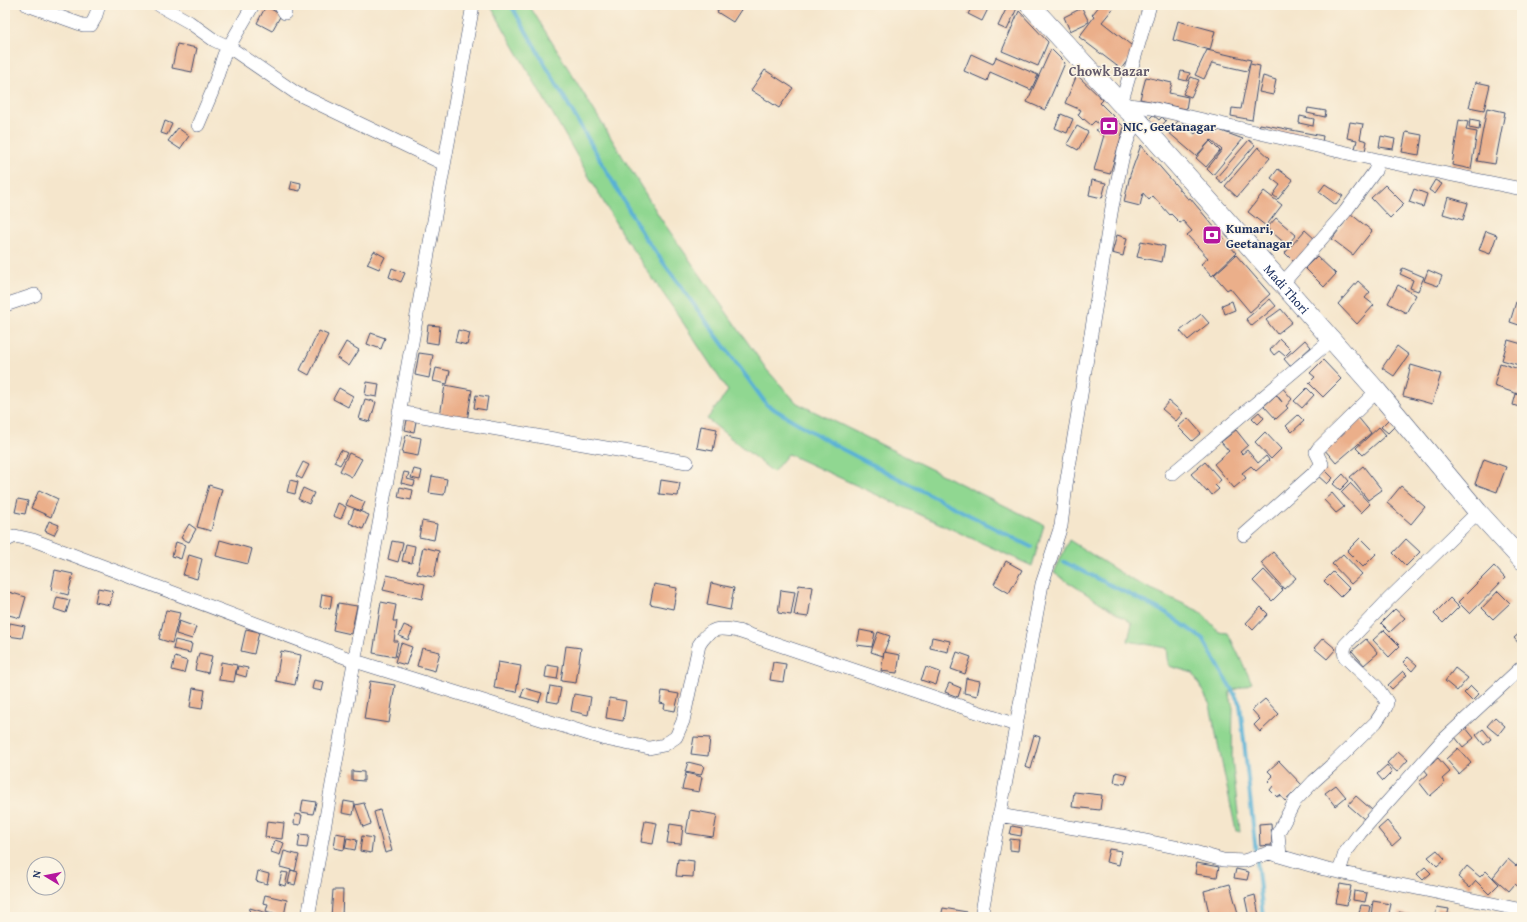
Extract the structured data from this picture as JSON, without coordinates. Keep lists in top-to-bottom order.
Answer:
{
  "streets": {
    "main road": ["Madi Thori"]
  },
  "districts": ["Chowk Bazar"],
  "places": {
    "bank": ["NIC, Geetanagar", "Kumari, Geetanagar"]
  },
  "north": "left"
}
